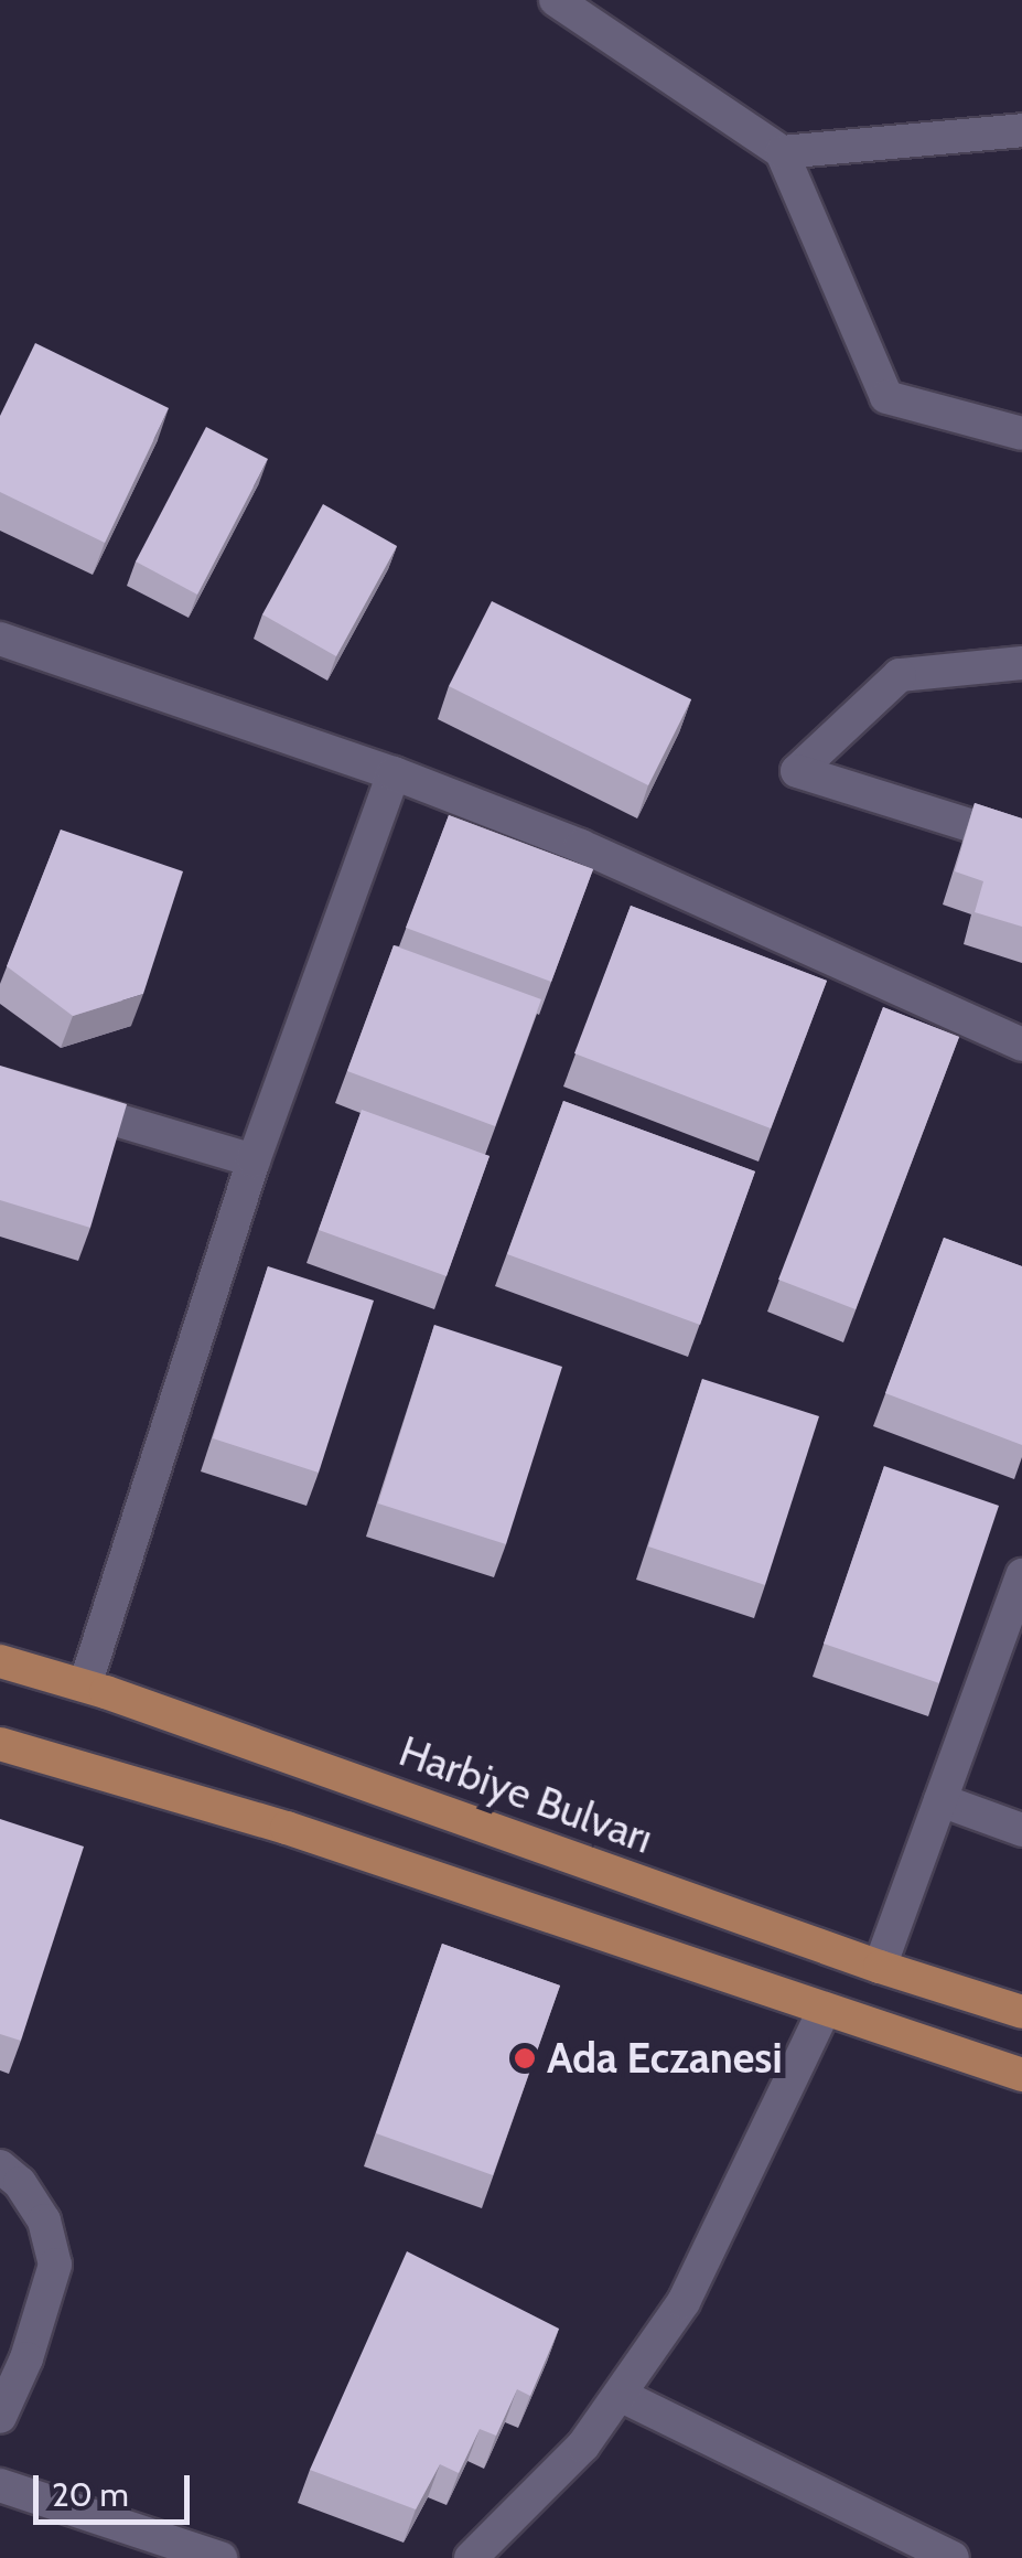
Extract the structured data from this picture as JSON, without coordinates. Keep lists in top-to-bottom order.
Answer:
{
  "streets": {
    "main road": ["Harbiye Bulvarı"]
  },
  "places": ["Ada Eczanesi"],
  "scale_bar": "20 m"
}
